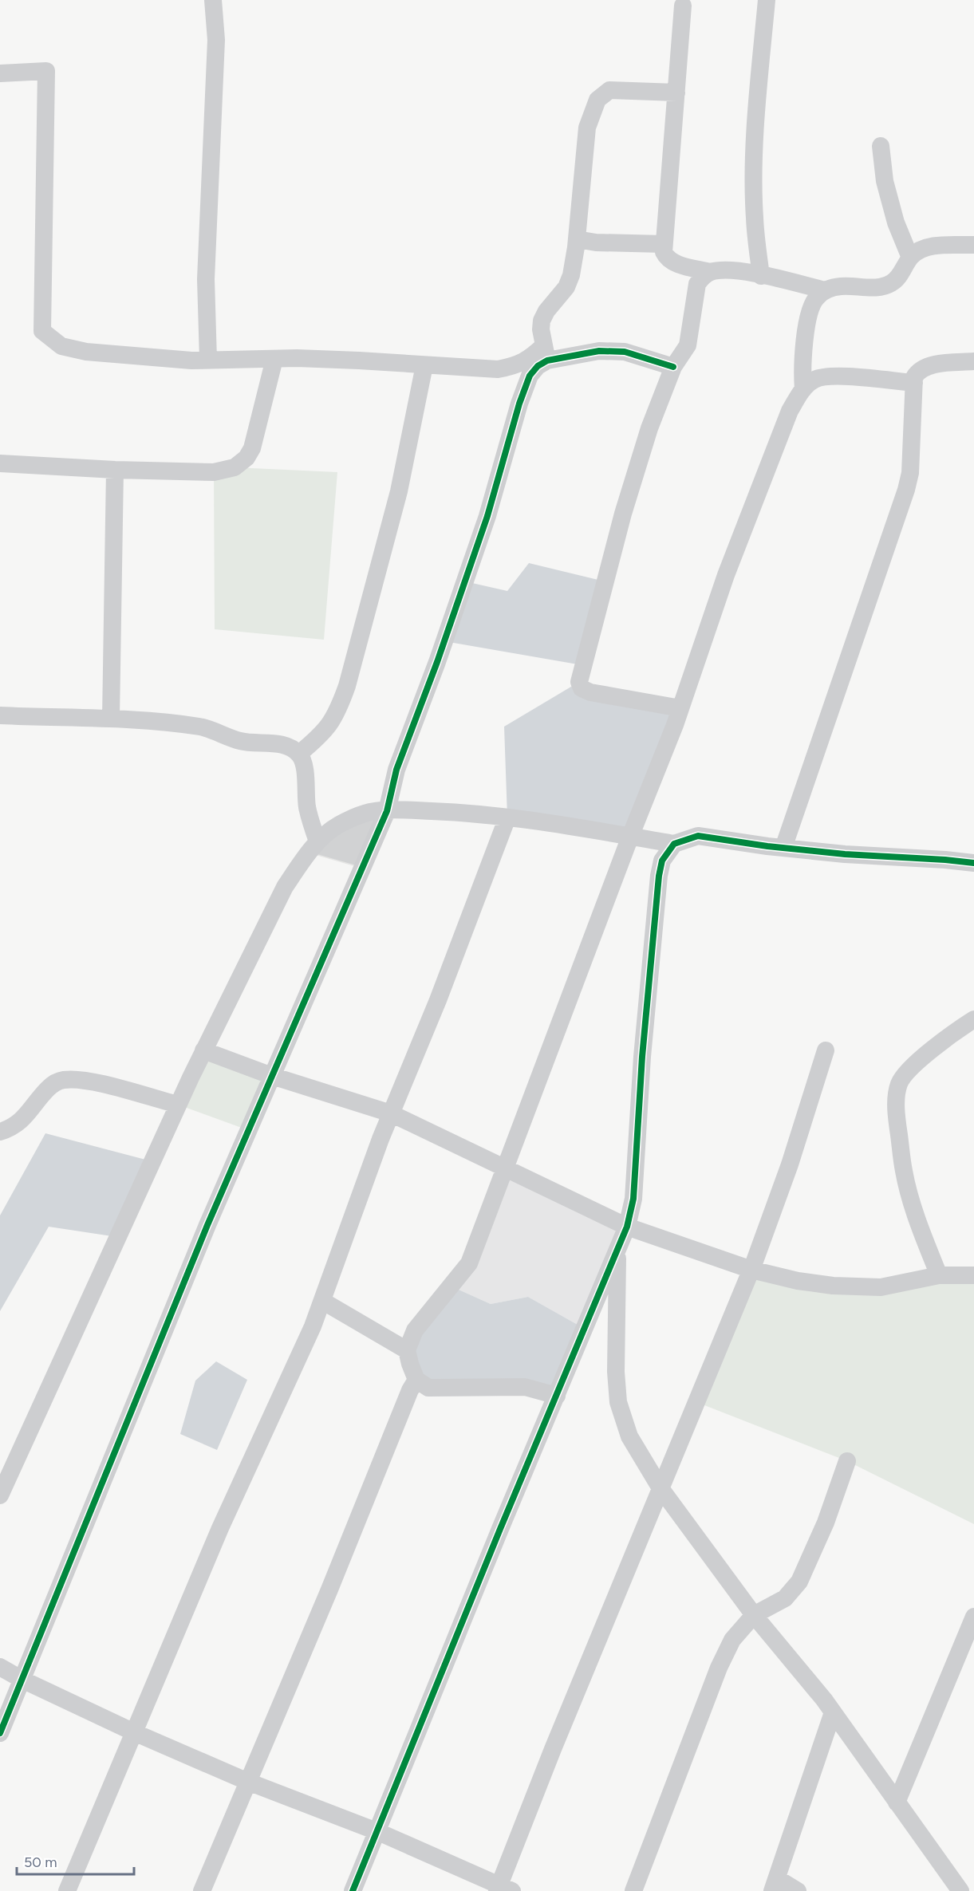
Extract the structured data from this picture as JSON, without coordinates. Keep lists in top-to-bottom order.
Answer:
{
  "scale_bar": "50 m"
}
